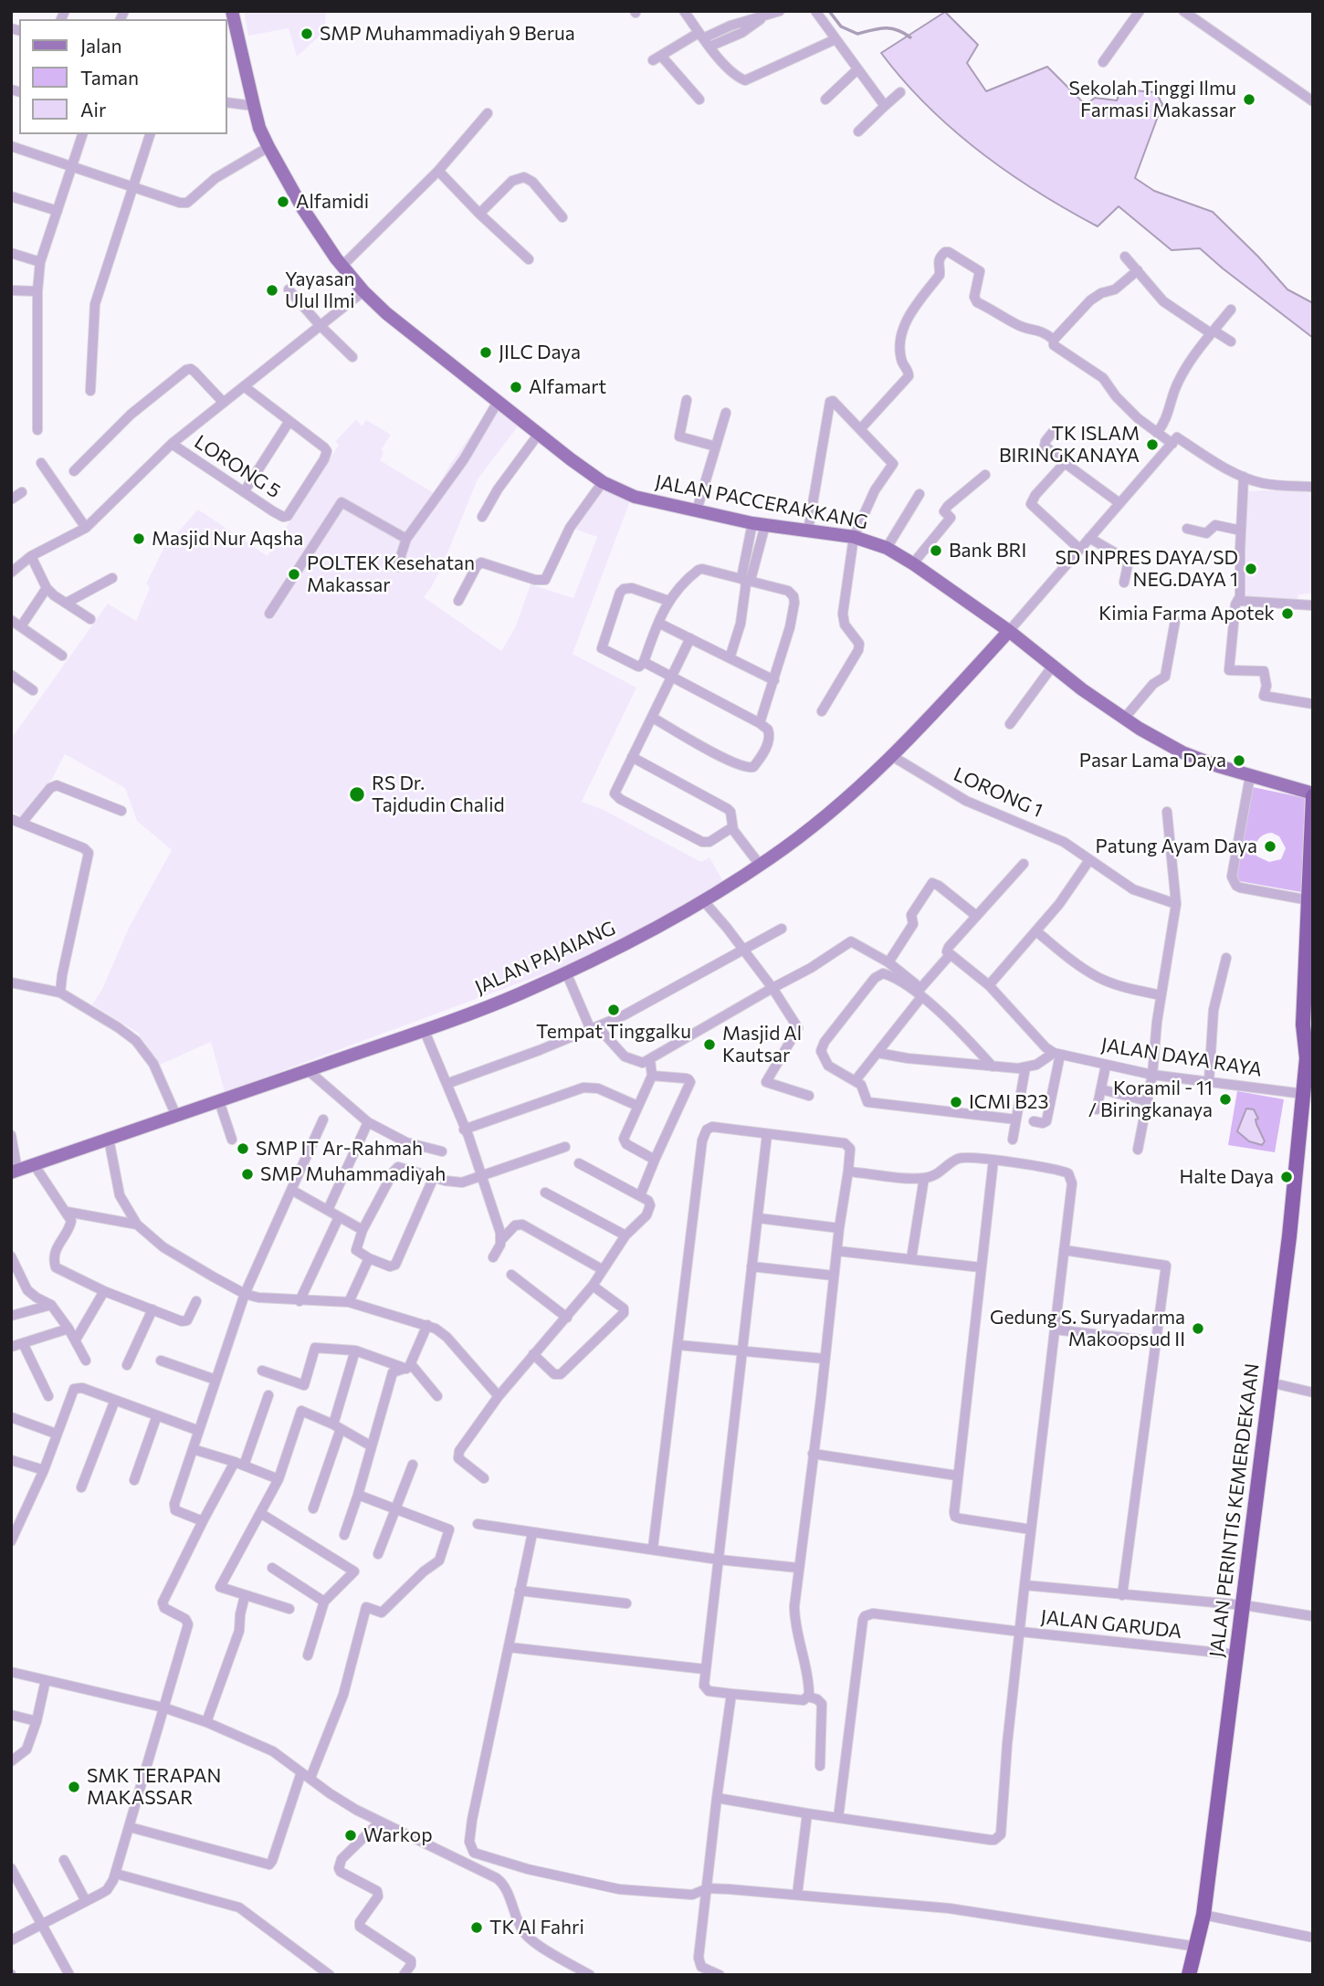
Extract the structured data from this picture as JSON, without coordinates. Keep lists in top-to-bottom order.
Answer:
{
  "streets": {
    "highway": ["JALAN PERINTIS KEMERDEKAAN"],
    "main road": ["JALAN PACCERAKKANG", "JALAN PAJAIANG"],
    "street": [
      "LORONG 5",
      "LORONG 1",
      "JALAN DAYA RAYA",
      "JALAN GARUDA"
    ]
  },
  "crossings": [
    ["JALAN PACCERAKKANG", "JALAN PAJAIANG"],
    ["JALAN PACCERAKKANG", "JALAN PERINTIS KEMERDEKAAN"],
    ["LORONG 1", "JALAN PAJAIANG"],
    ["JALAN DAYA RAYA", "JALAN PERINTIS KEMERDEKAAN"],
    ["JALAN PERINTIS KEMERDEKAAN", "JALAN GARUDA"]
  ],
  "places": [
    "SMP Muhammadiyah 9 Berua",
    "Sekolah Tinggi Ilmu Farmasi Makassar",
    "Alfamidi",
    "Yayasan Ulul Ilmi",
    "JILC Daya",
    "Alfamart",
    "TK ISLAM BIRINGKANAYA",
    "Masjid Nur Aqsha",
    "Bank BRI",
    "SD INPRES DAYA/SD NEG.DAYA 1",
    "POLTEK Kesehatan Makassar",
    "Kimia Farma Apotek",
    "Pasar Lama Daya",
    "RS Dr. Tajdudin Chalid",
    "Patung Ayam Daya",
    "Tempat Tinggalku",
    "Masjid Al Kautsar",
    "Koramil - 11 / Biringkanaya",
    "ICMI B23",
    "SMP IT Ar-Rahmah",
    "SMP Muhammadiyah",
    "Halte Daya",
    "Gedung S. Suryadarma Makoopsud II",
    "SMK TERAPAN MAKASSAR",
    "Warkop",
    "TK Al Fahri"
  ],
  "legend": ["Jalan", "Taman", "Air"]
}
